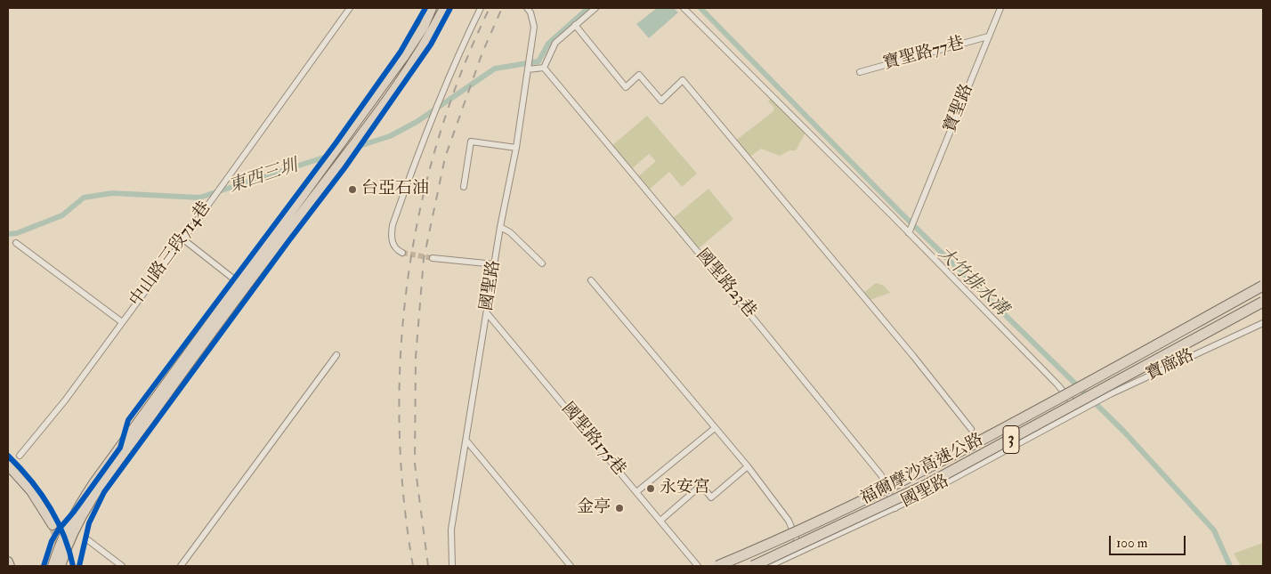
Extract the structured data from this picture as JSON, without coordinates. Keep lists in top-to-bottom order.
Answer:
{
  "streets": {
    "highway": ["3", "福爾摩沙高速公路"],
    "street": [
      "寶聖路77巷",
      "寶聖路",
      "中山路三段714巷",
      "國聖路23巷",
      "國聖路",
      "寶廍路",
      "國聖路175巷"
    ]
  },
  "crossings": [
    ["寶聖路77巷", "寶聖路"],
    ["國聖路23巷", "國聖路"],
    ["國聖路", "寶廍路"],
    ["國聖路", "國聖路175巷"]
  ],
  "water": ["東西三圳", "大竹排水溝"],
  "places": ["台亞石油", "永安宮", "金亭"],
  "scale_bar": "100 m"
}
